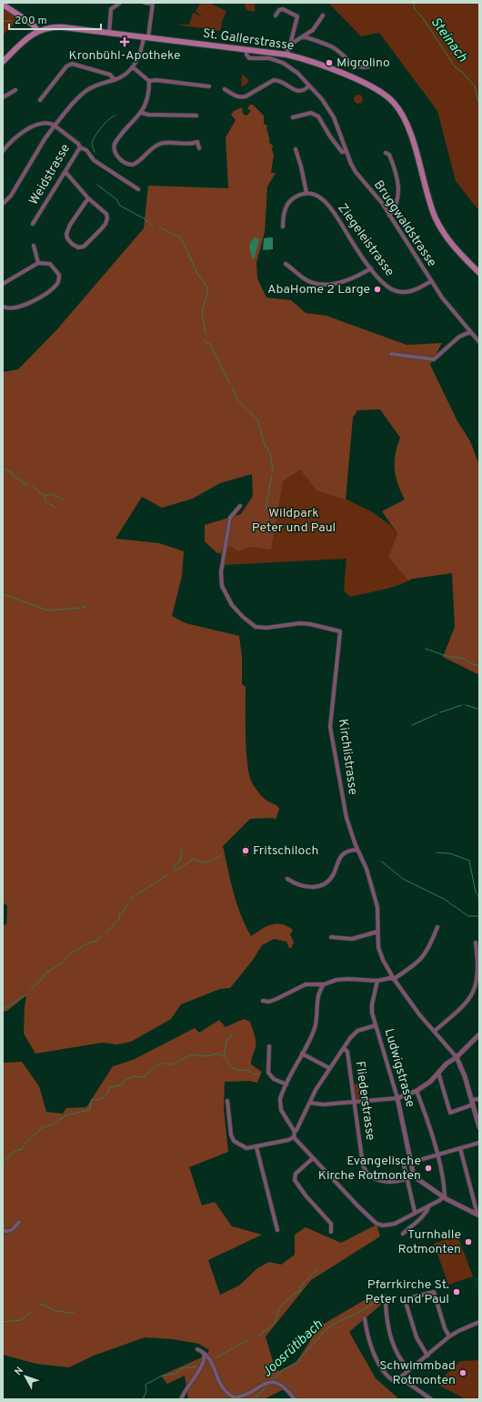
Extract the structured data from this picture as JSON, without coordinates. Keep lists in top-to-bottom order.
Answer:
{
  "streets": {
    "main road": ["St. Gallerstrasse"],
    "street": [
      "Weidstrasse",
      "Bruggwaldstrasse",
      "Ziegeleistrasse",
      "Kirchlistrasse",
      "Ludwigstrasse",
      "Fliederstrasse"
    ]
  },
  "crossings": [
    ["St. Gallerstrasse", "Weidstrasse"],
    ["St. Gallerstrasse", "Bruggwaldstrasse"],
    ["Bruggwaldstrasse", "Ziegeleistrasse"],
    ["Ludwigstrasse", "Fliederstrasse"]
  ],
  "water": ["Steinach", "Joosrütibach"],
  "parks": ["Wildpark Peter und Paul"],
  "places": {
    "health": ["Kronbühl-Apotheke"],
    "other": [
      "Migrolino",
      "AbaHome 2 Large",
      "Fritschiloch",
      "Evangelische Kirche Rotmonten",
      "Turnhalle Rotmonten",
      "Pfarrkirche St. Peter und Paul",
      "Schwimmbad Rotmonten"
    ]
  },
  "scale_bar": "200 m",
  "north": "top left"
}
